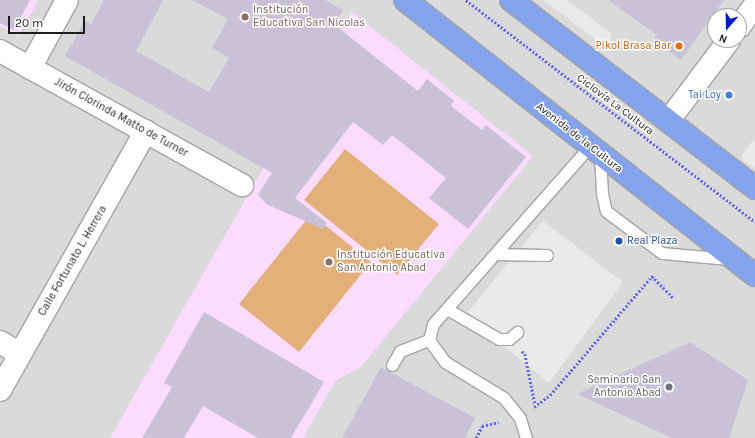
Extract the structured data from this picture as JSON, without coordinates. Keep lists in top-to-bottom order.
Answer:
{
  "streets": {
    "highway": ["Avenida de la Cultura"],
    "street": ["Jirón Clorinda Matto de Turner", "Calle Fortunato L. Herrera"],
    "path": ["Ciclovía La Cultura"]
  },
  "crossings": [
    ["Jirón Clorinda Matto de Turner", "Calle Fortunato L. Herrera"]
  ],
  "places": [
    "Institución Educativa San Nicolas",
    "Pikol Brasa Bar",
    "Tai Loy",
    "Real Plaza",
    "Institución Educativa San Antonio Abad",
    "Seminario San Antonio Abad"
  ],
  "scale_bar": "20 m",
  "north": "bottom"
}
